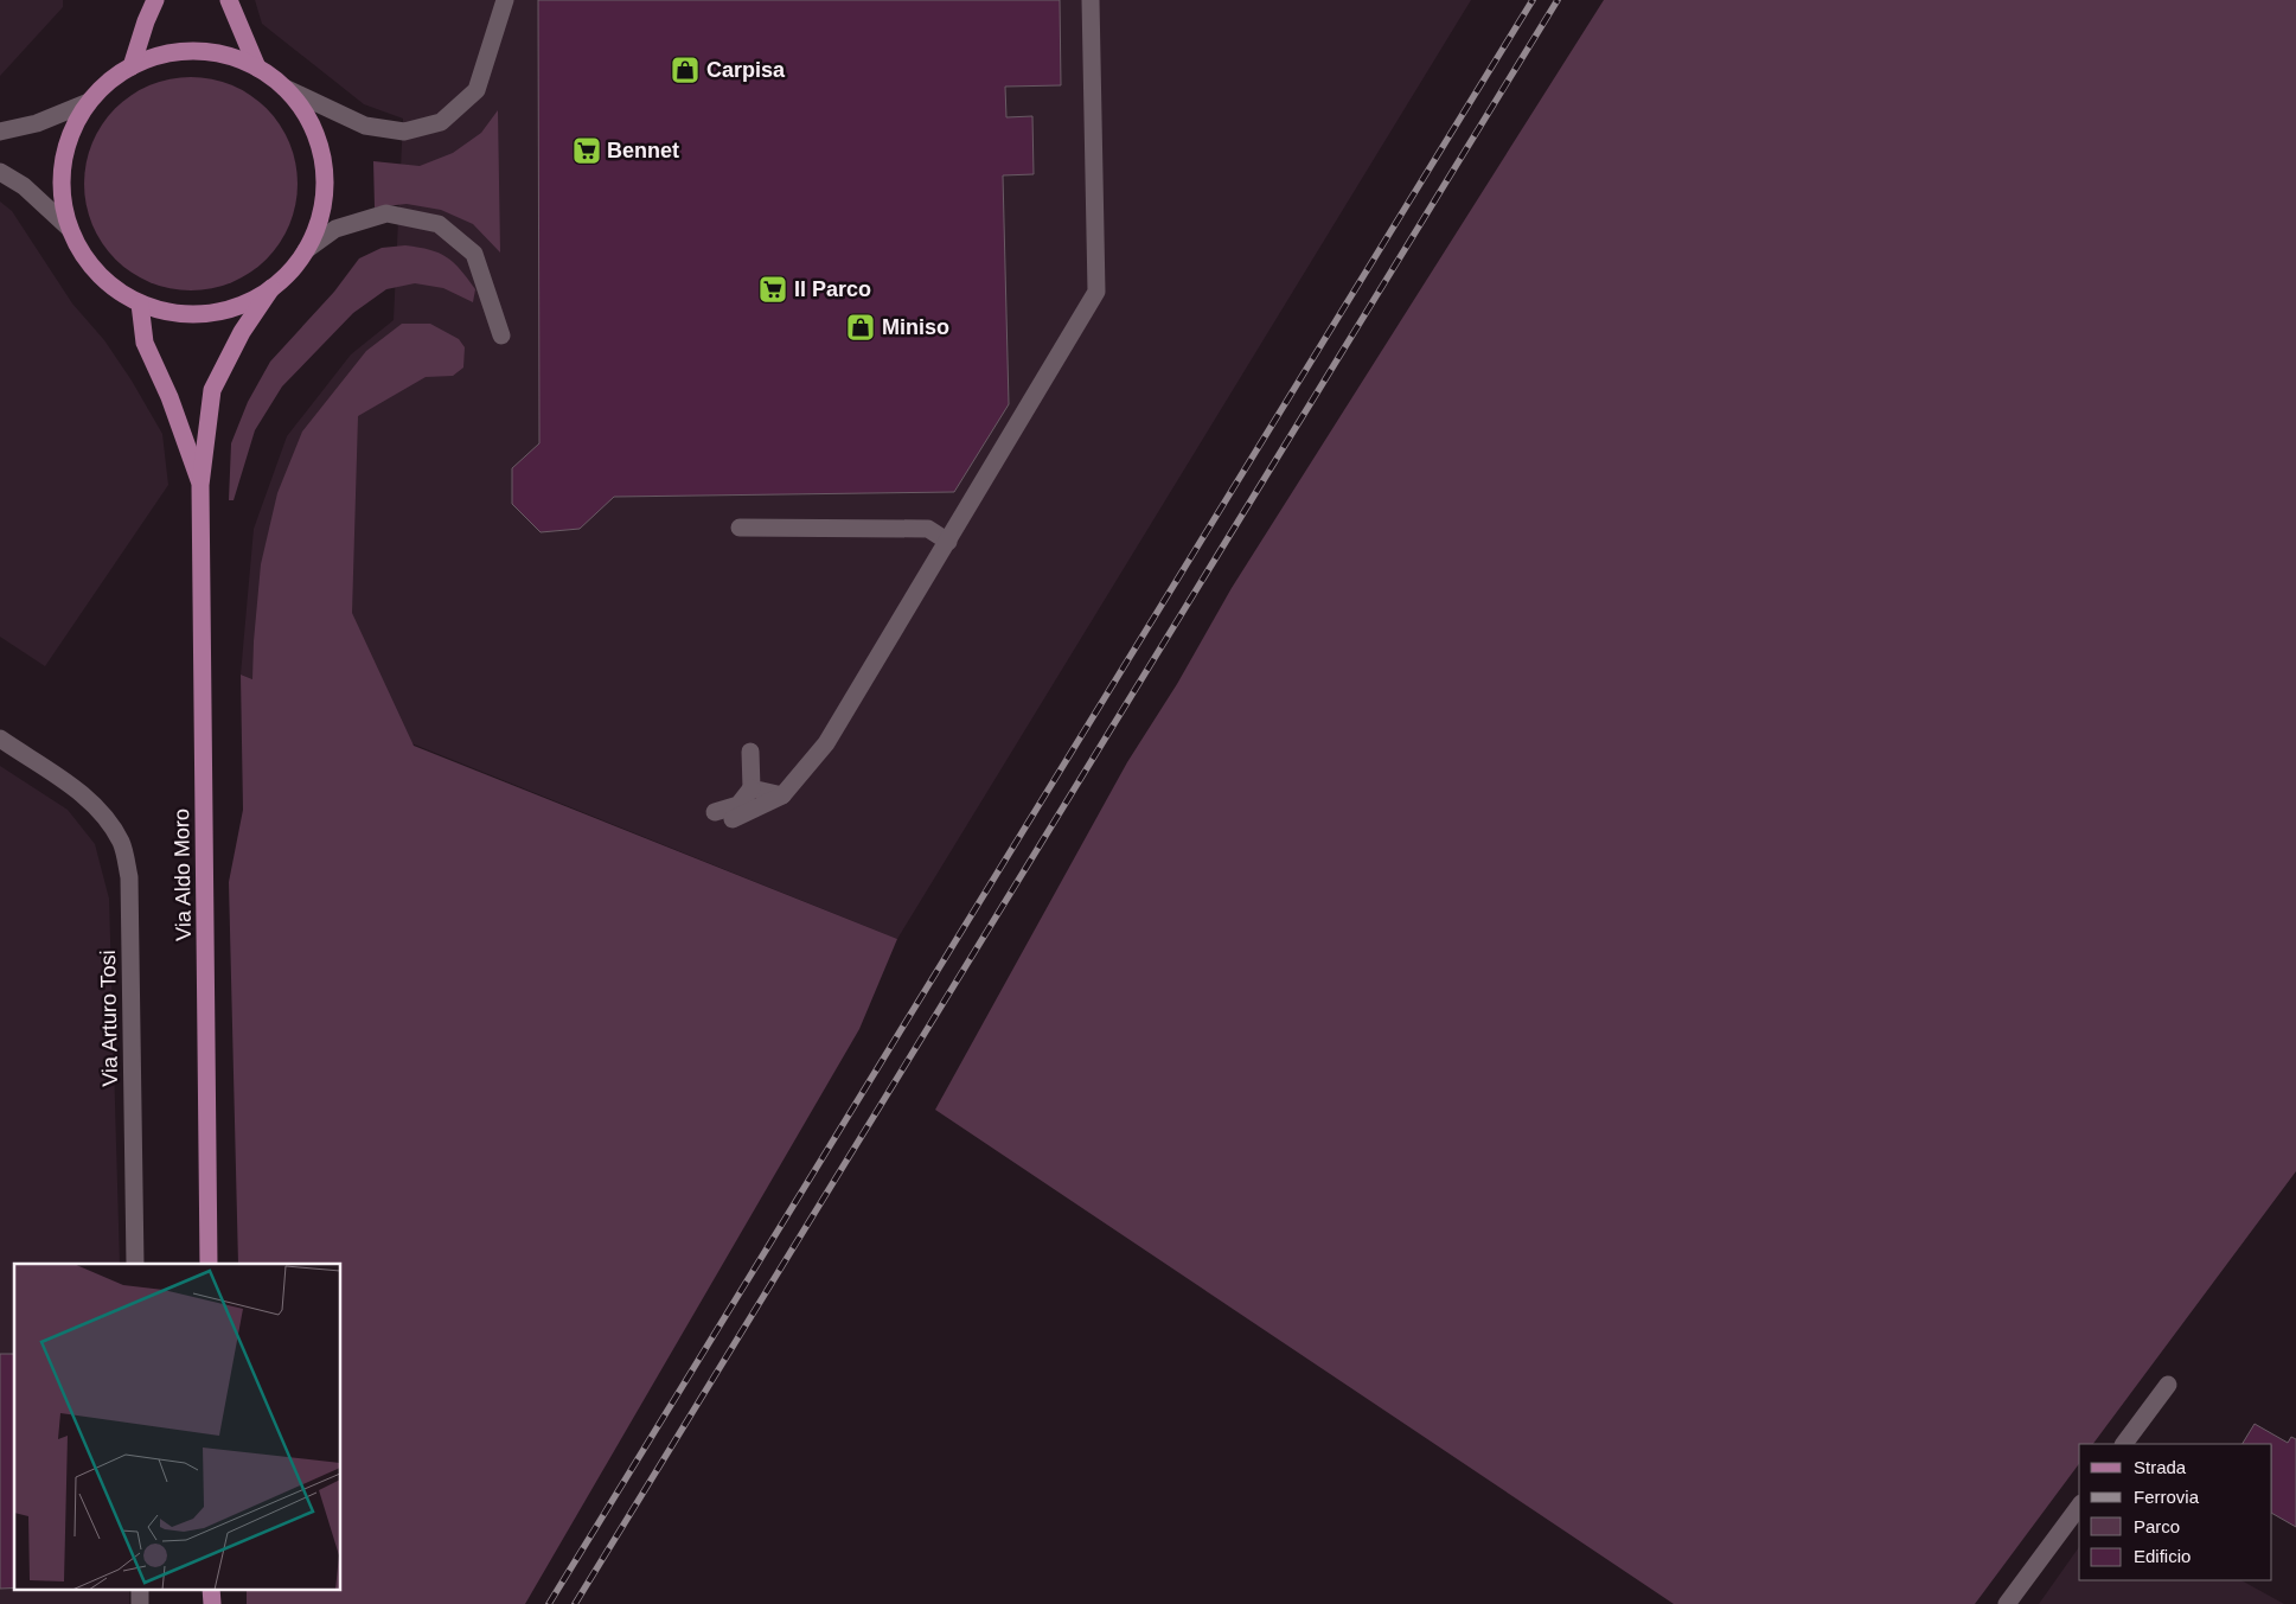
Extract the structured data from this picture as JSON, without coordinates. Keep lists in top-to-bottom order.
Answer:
{
  "streets": {
    "main road": ["Via Aldo Moro"],
    "street": ["Via Arturo Tosi"]
  },
  "places": {
    "shop": ["Carpisa", "Miniso"],
    "supermarket": ["Bennet", "Il Parco"]
  },
  "legend": [
    "Strada",
    "Ferrovia",
    "Parco",
    "Edificio"
  ]
}
